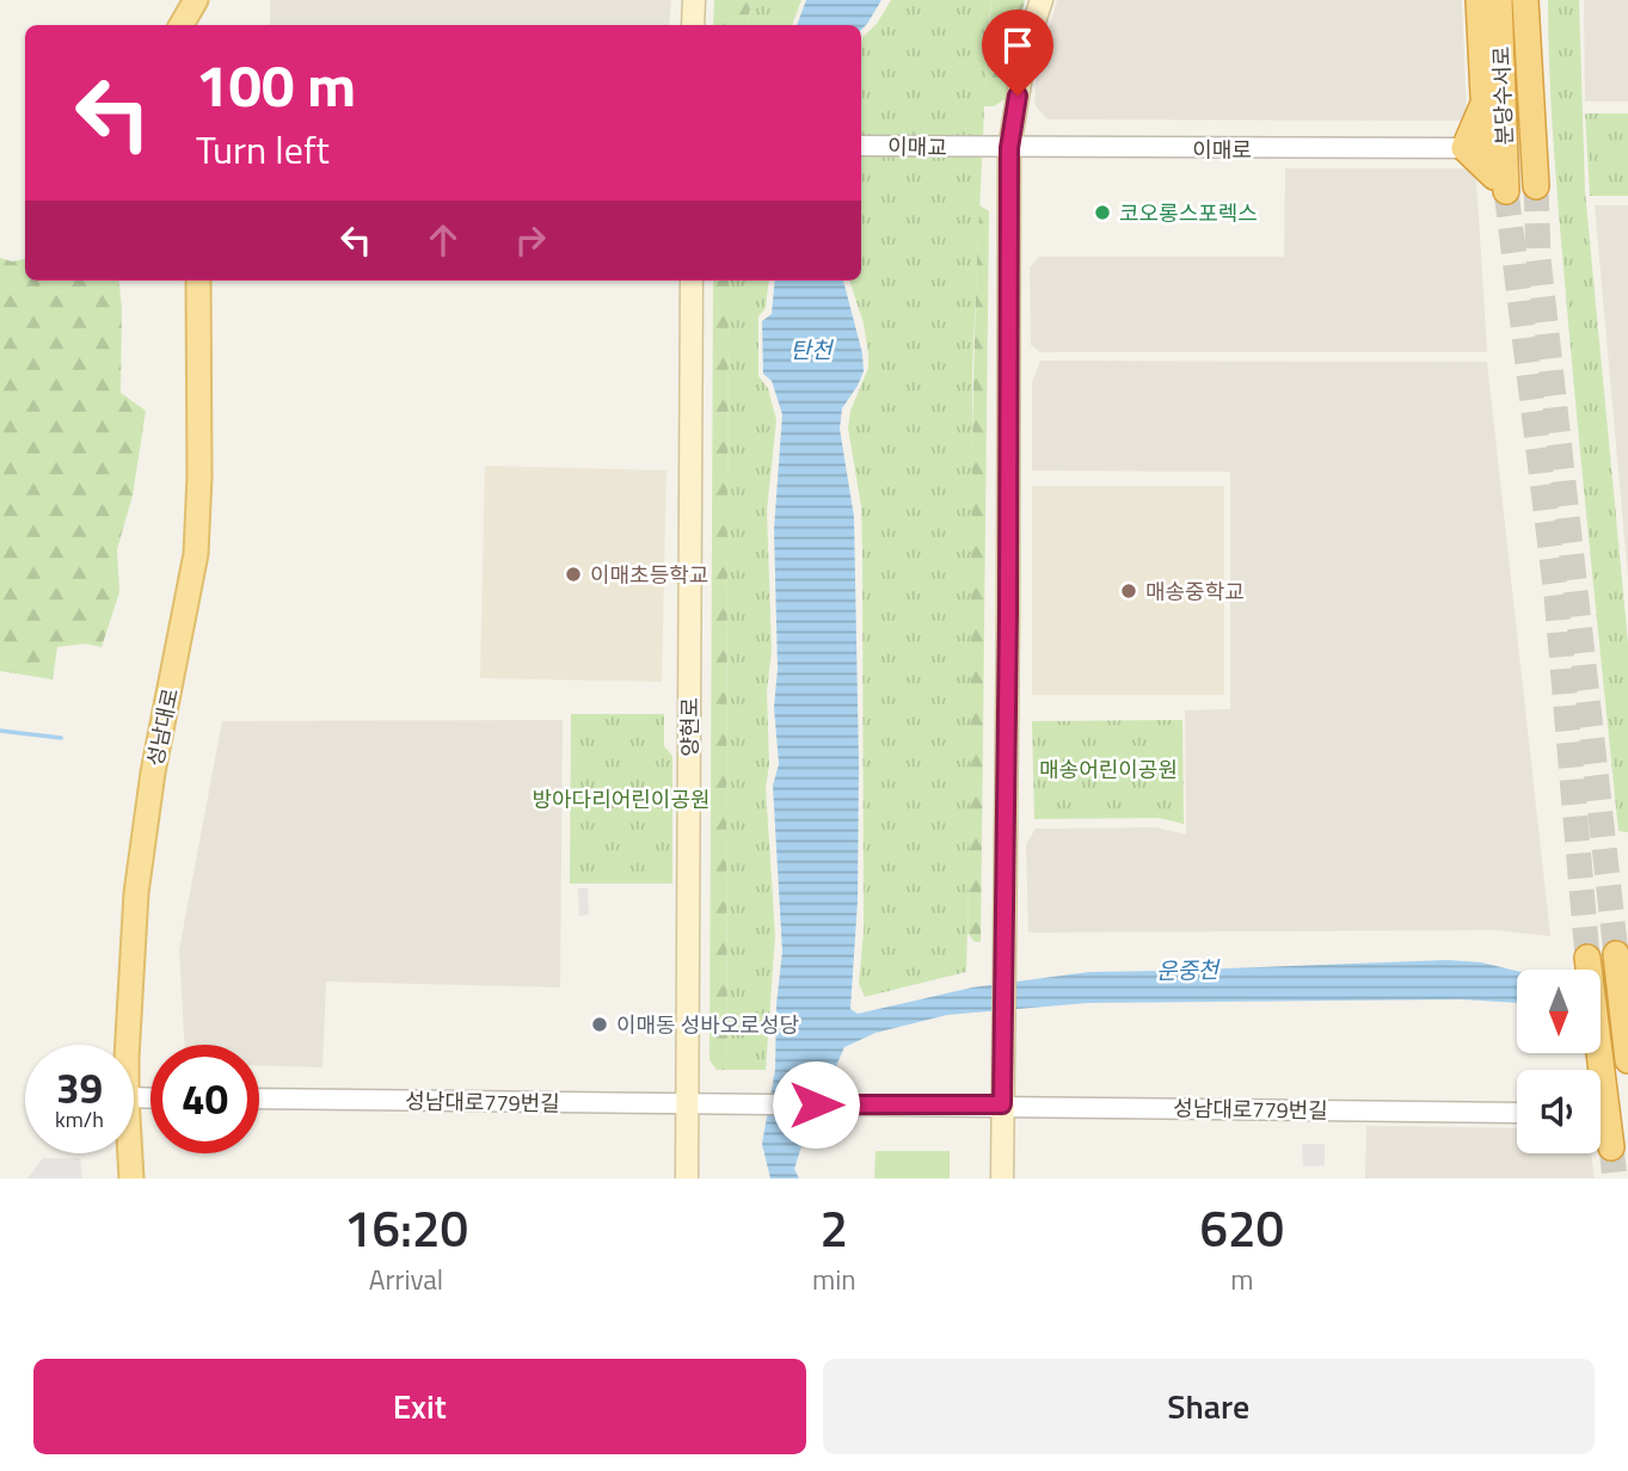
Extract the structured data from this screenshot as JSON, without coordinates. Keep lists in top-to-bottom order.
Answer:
{
  "streets": {
    "highway": ["분당수서로"],
    "main road": ["성남대로", "양현로"],
    "street": ["이매교", "이매로", "성남대로779번길"]
  },
  "crossings": [
    ["이매교", "이매로"],
    ["양현로", "성남대로779번길"]
  ],
  "water": ["탄천", "운중천"],
  "parks": ["매송어린이공원", "방아다리어린이공원"],
  "places": [
    "코오롱스포렉스",
    "이매초등학교",
    "매송중학교",
    "이매동 성바오로성당"
  ],
  "north": "bottom",
  "page": {
    "turn": ["100 m", "Turn left"],
    "speed": "39 km/h",
    "limit": "40",
    "eta": [
      "16:20",
      "Arrival",
      "2",
      "min",
      "620",
      "m"
    ],
    "buttons": ["Exit", "Share"]
  }
}
